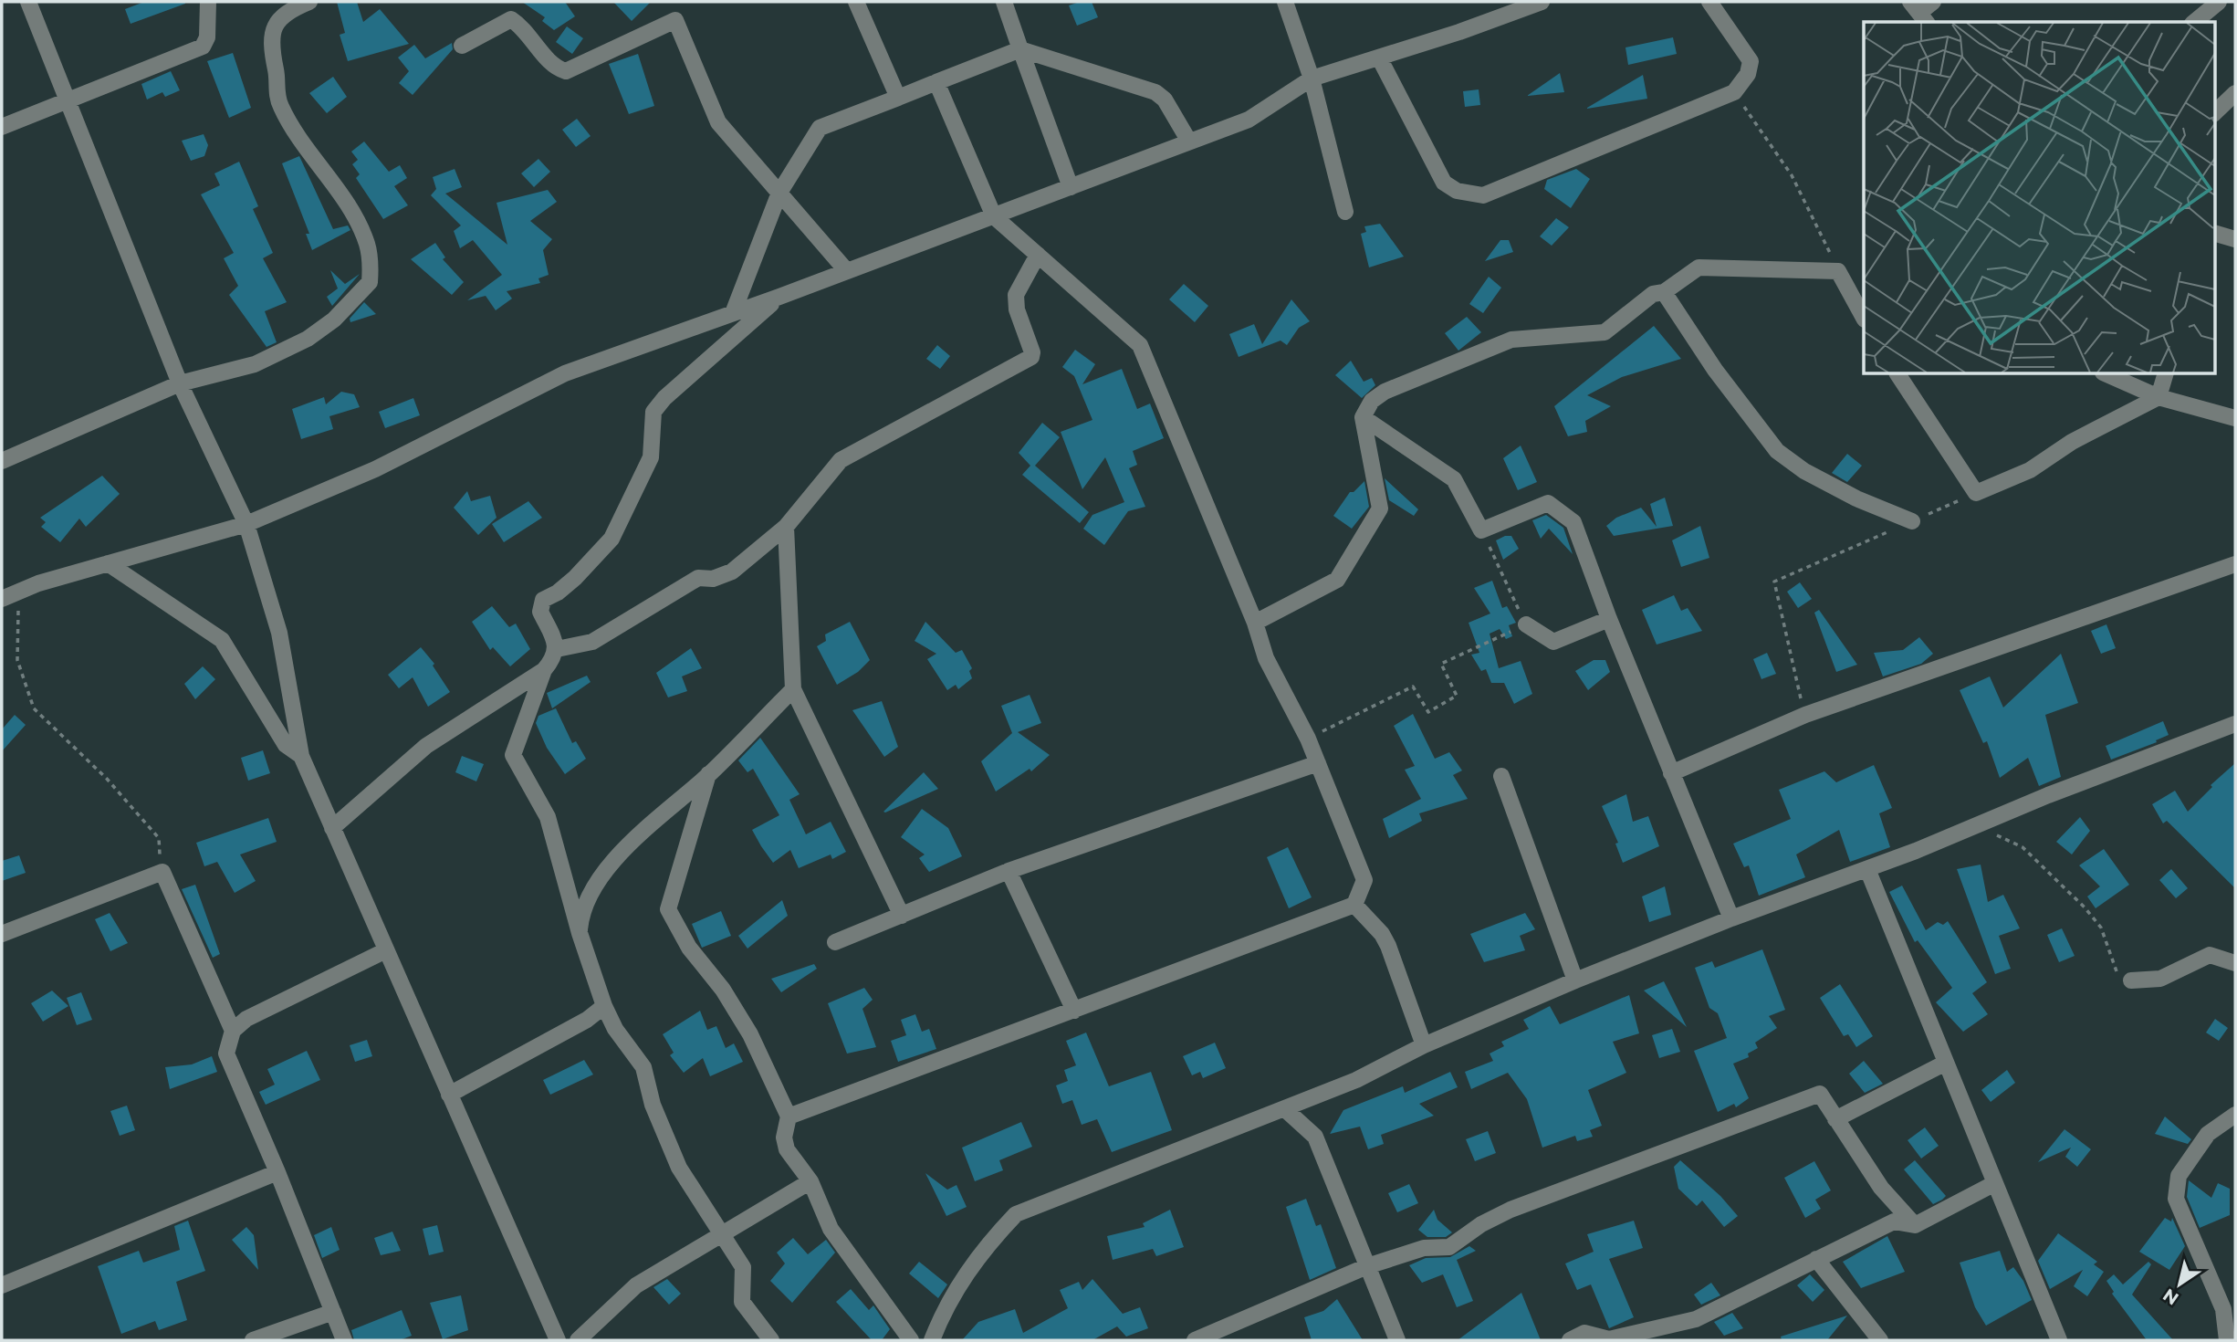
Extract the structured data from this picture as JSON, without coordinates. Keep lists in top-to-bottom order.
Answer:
{
  "north": "bottom left"
}
